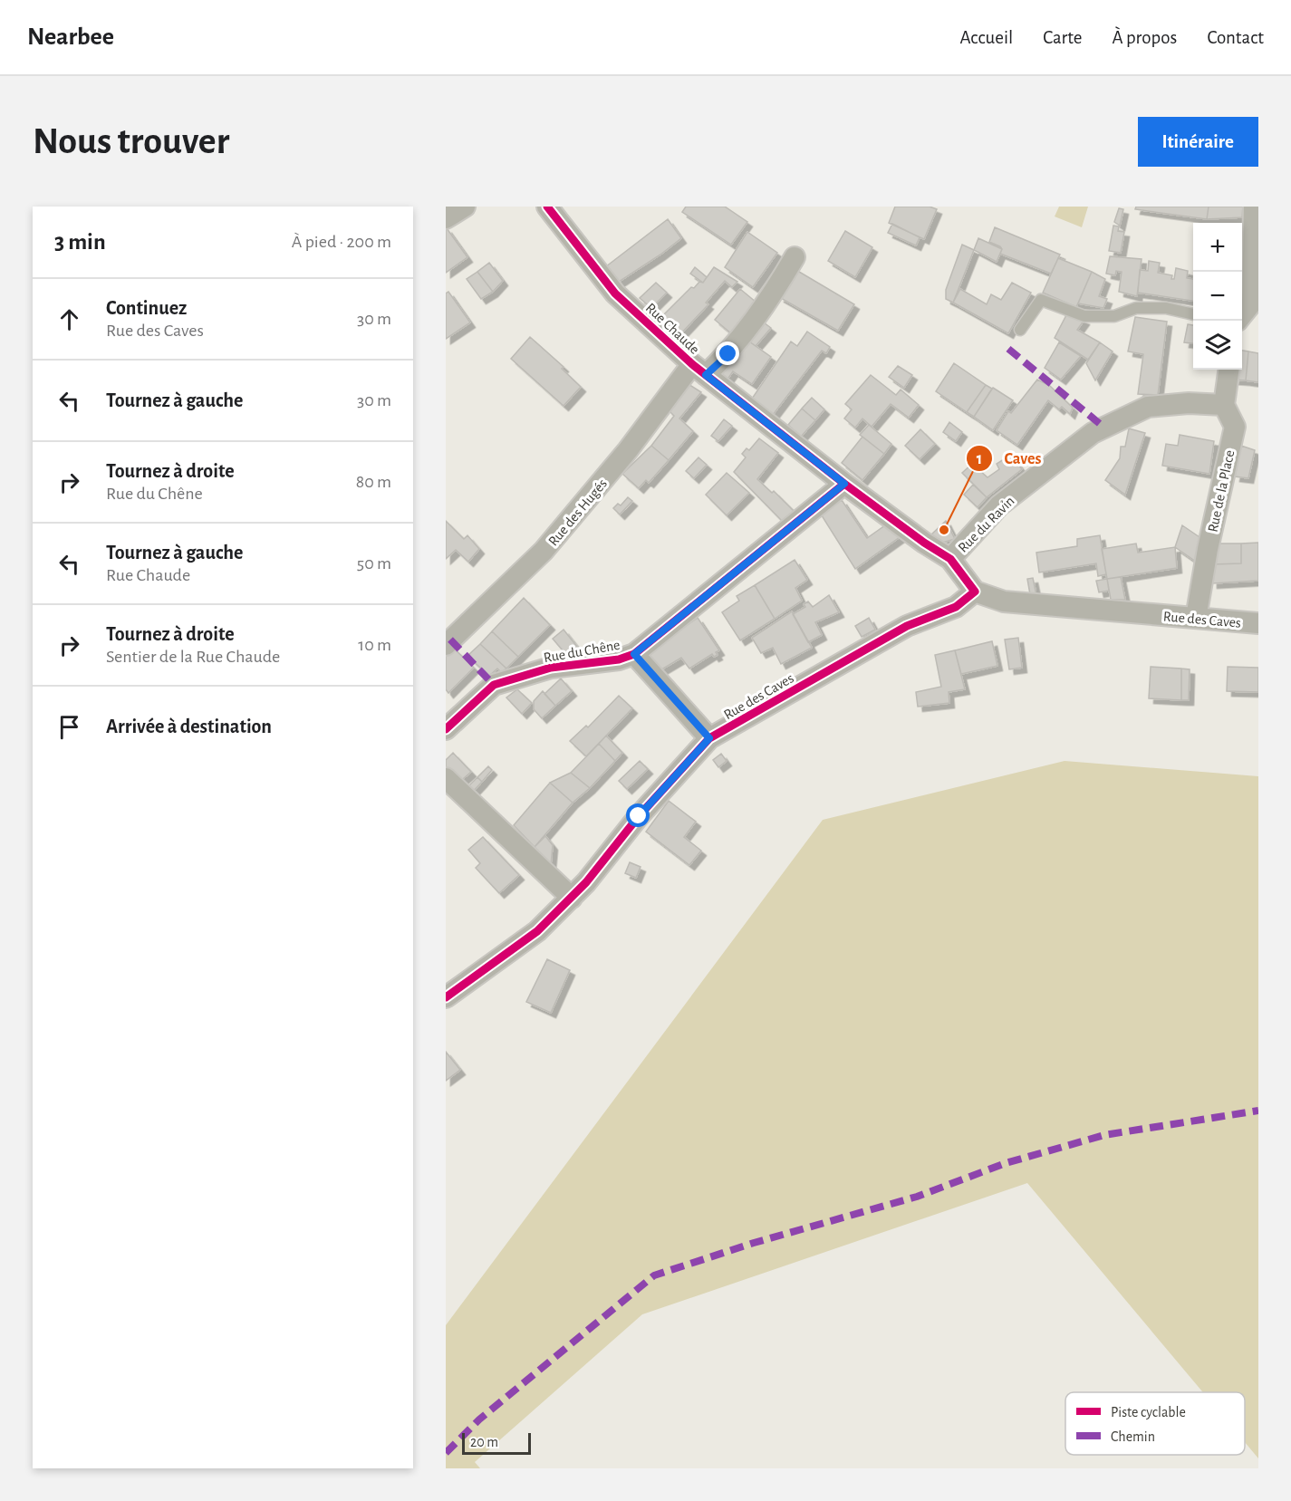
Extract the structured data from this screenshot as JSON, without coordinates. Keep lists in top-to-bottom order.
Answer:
{
  "streets": {
    "street": [
      "Rue Chaude",
      "Rue de la Place",
      "Rue des Hugés",
      "Rue du Ravin",
      "Rue des Caves",
      "Rue du Chêne"
    ]
  },
  "crossings": [
    ["Rue Chaude", "Rue des Hugés"],
    ["Rue Chaude", "Rue du Ravin"],
    ["Rue Chaude", "Rue des Caves"],
    ["Rue Chaude", "Rue du Chêne"],
    ["Rue de la Place", "Rue du Ravin"],
    ["Rue de la Place", "Rue des Caves"]
  ],
  "places": ["Caves"],
  "legend": ["Piste cyclable", "Chemin"],
  "scale_bar": "20 m",
  "page": {
    "header": "Nearbee",
    "nav": [
      "Accueil",
      "Carte",
      "À propos",
      "Contact"
    ],
    "buttons": "Itinéraire",
    "title": "Nous trouver",
    "heading": ["3 min", "À pied · 200 m"],
    "map_buttons": ["+", "−"],
    "list": [
      ["Continuez", "Rue des Caves", "30 m"],
      ["Tournez à gauche", "30 m"],
      ["Tournez à droite", "Rue du Chêne", "80 m"],
      ["Tournez à gauche", "Rue Chaude", "50 m"],
      ["Tournez à droite", "Sentier de la Rue Chaude", "10 m"],
      "Arrivée à destination"
    ],
    "scale": "20 m"
  }
}
